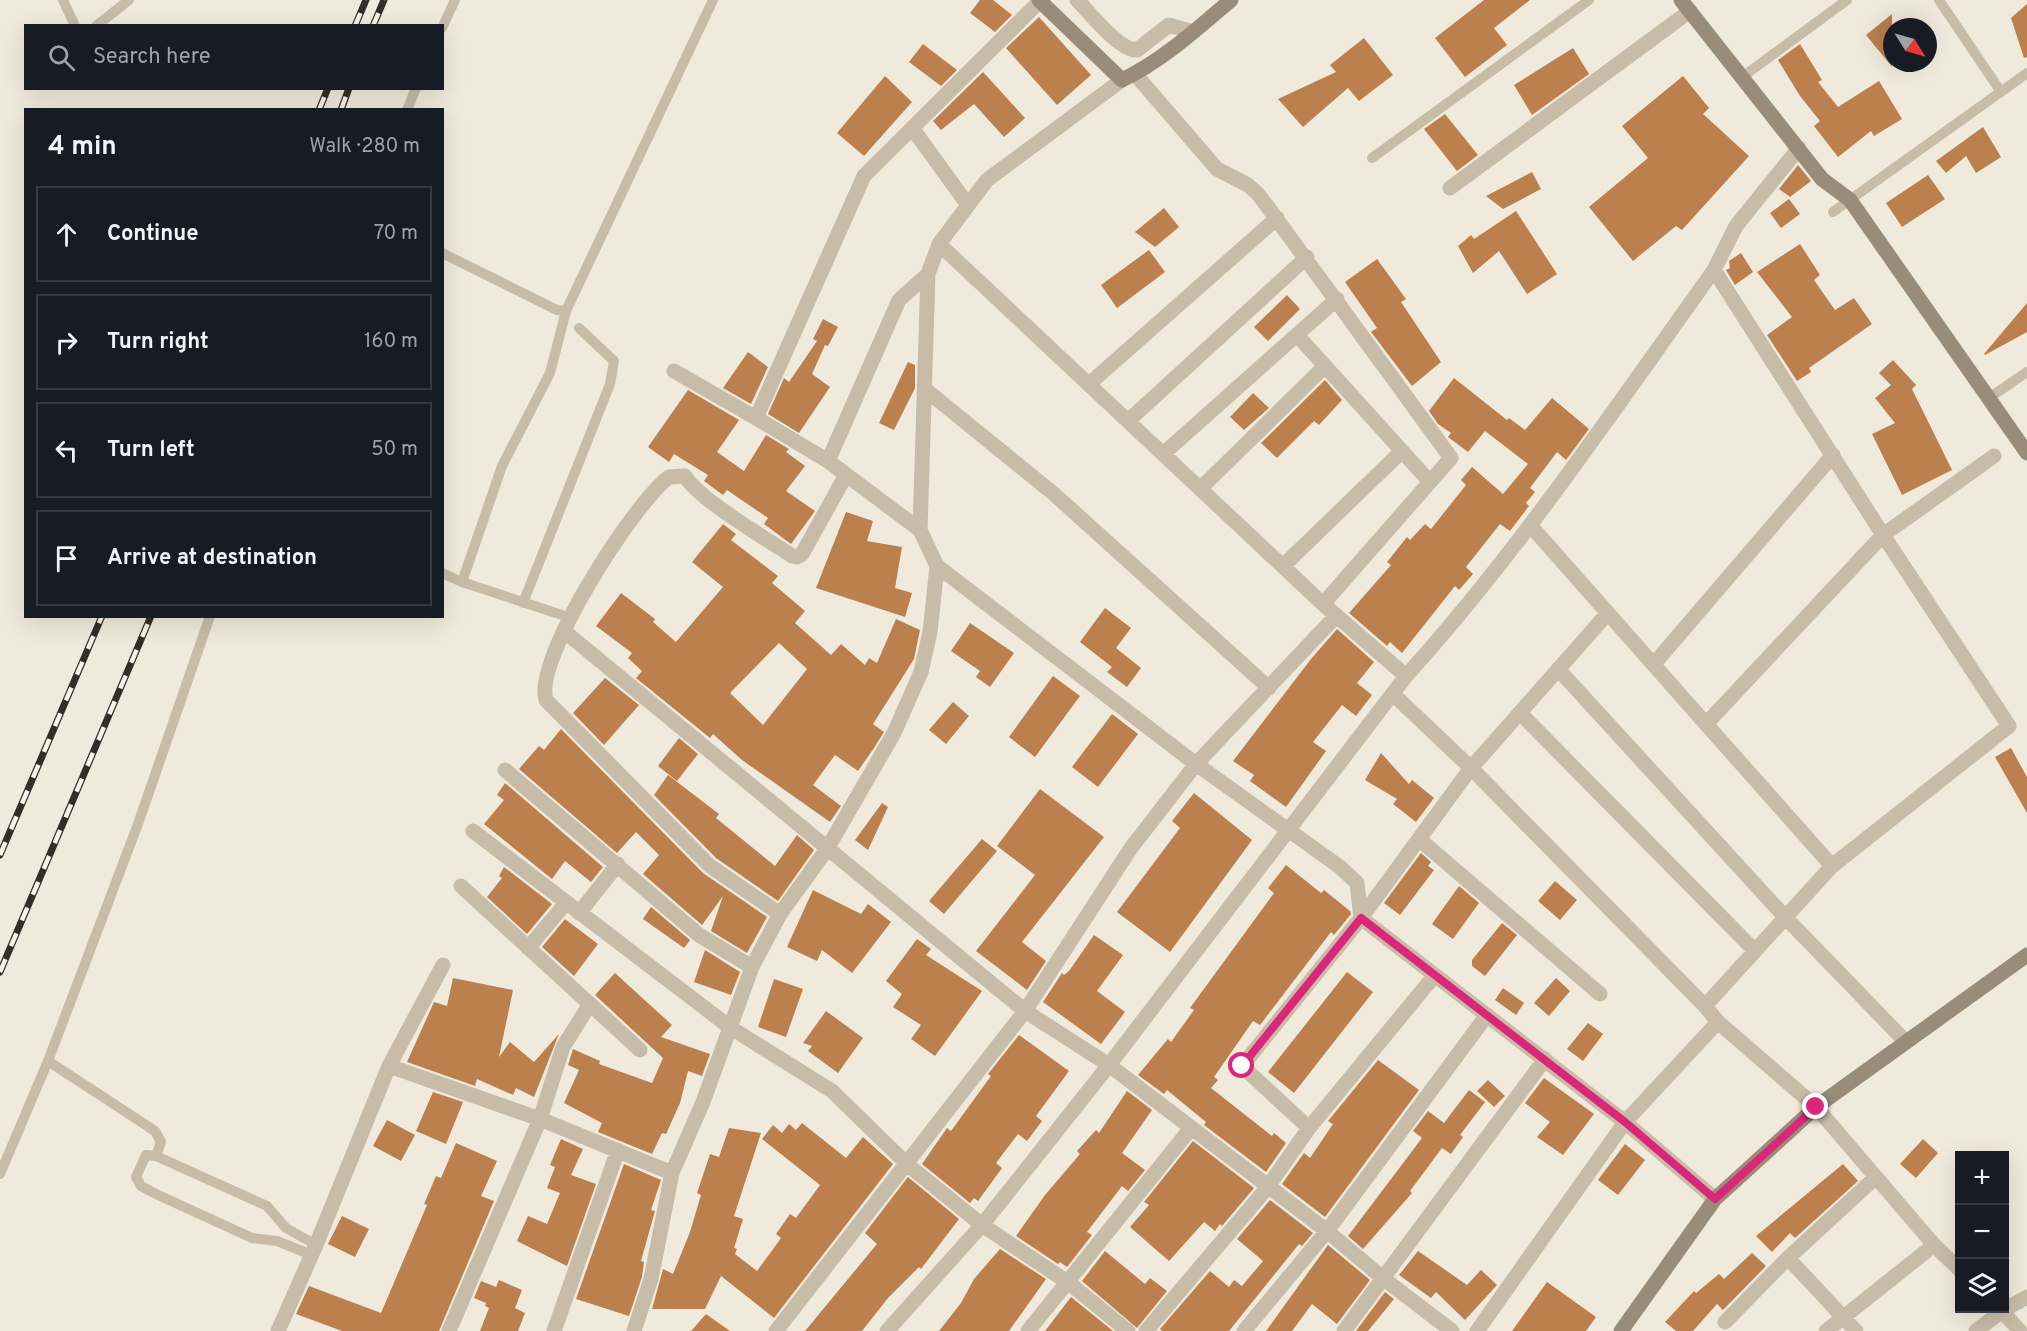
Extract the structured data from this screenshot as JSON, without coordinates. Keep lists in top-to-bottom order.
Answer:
{
  "north": "bottom right",
  "page": {
    "search": "Search here",
    "heading": ["4 min", "Walk · 280 m"],
    "list": [
      ["Continue", "70 m"],
      ["Turn right", "160 m"],
      ["Turn left", "50 m"],
      "Arrive at destination"
    ],
    "map_buttons": ["+", "−"]
  }
}
